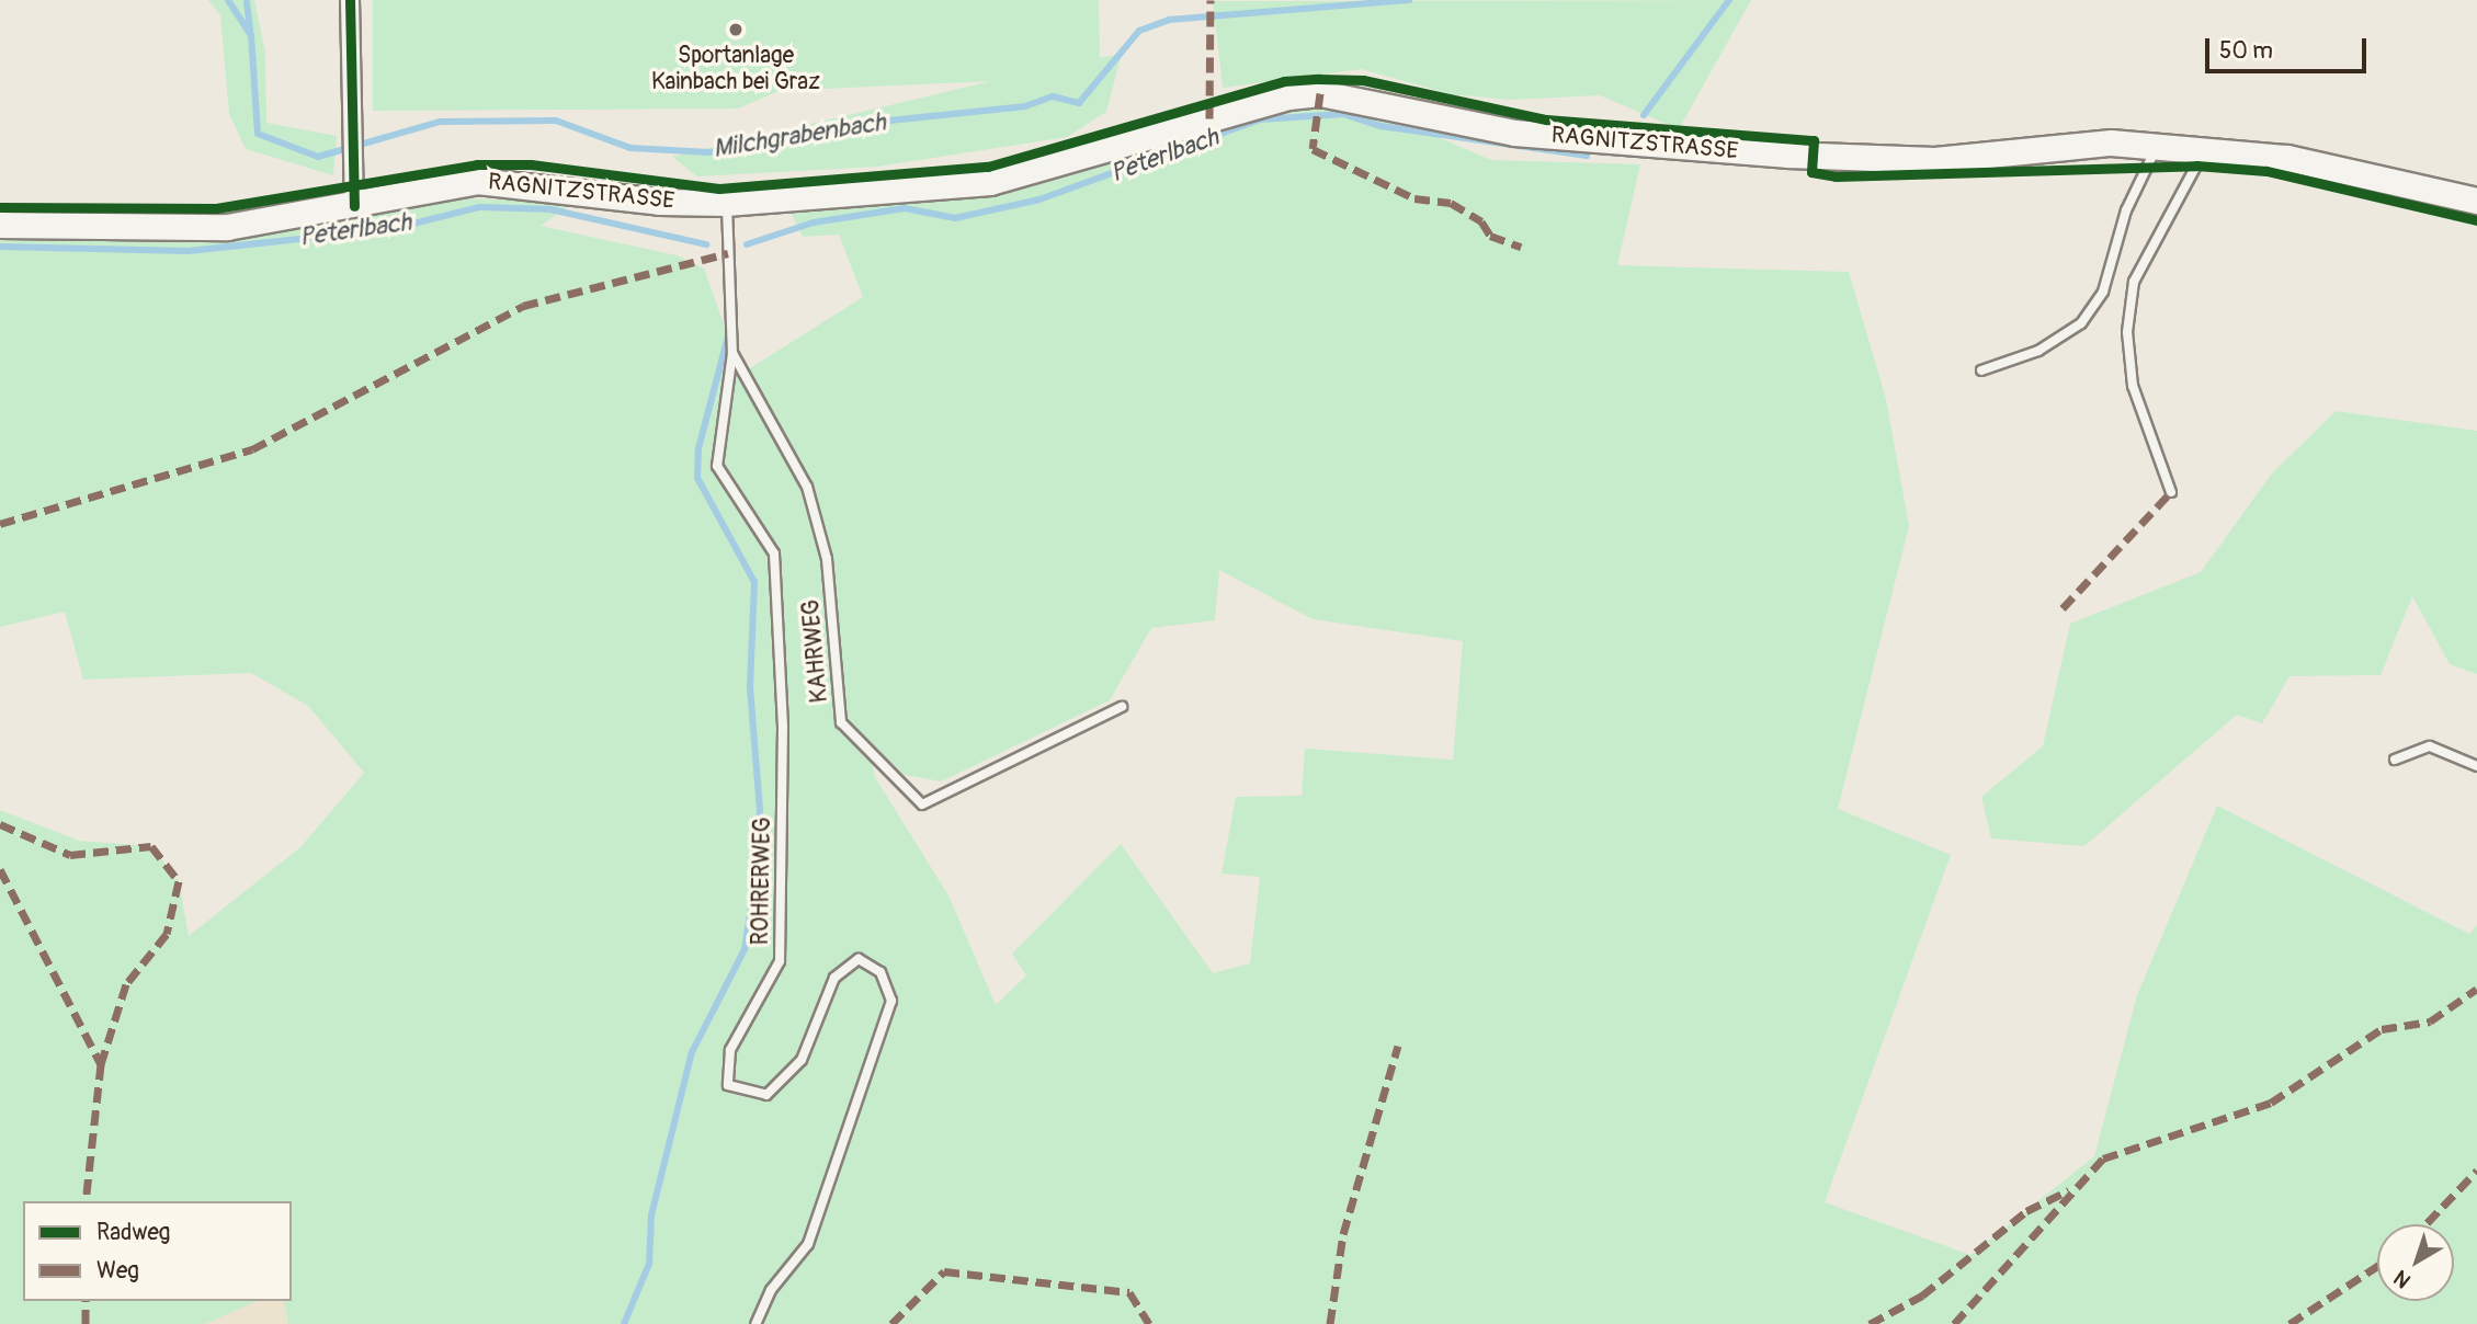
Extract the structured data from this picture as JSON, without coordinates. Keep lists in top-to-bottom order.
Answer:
{
  "streets": {
    "main road": ["RAGNITZSTRASSE"],
    "lane": ["KAHRWEG", "ROHRERWEG"]
  },
  "crossings": [
    ["RAGNITZSTRASSE", "ROHRERWEG"],
    ["KAHRWEG", "ROHRERWEG"]
  ],
  "water": ["Milchgrabenbach", "Peterlbach"],
  "places": ["Sportanlage Kainbach bei Graz"],
  "legend": ["Radweg", "Weg"],
  "scale_bar": "50 m",
  "north": "bottom left"
}
